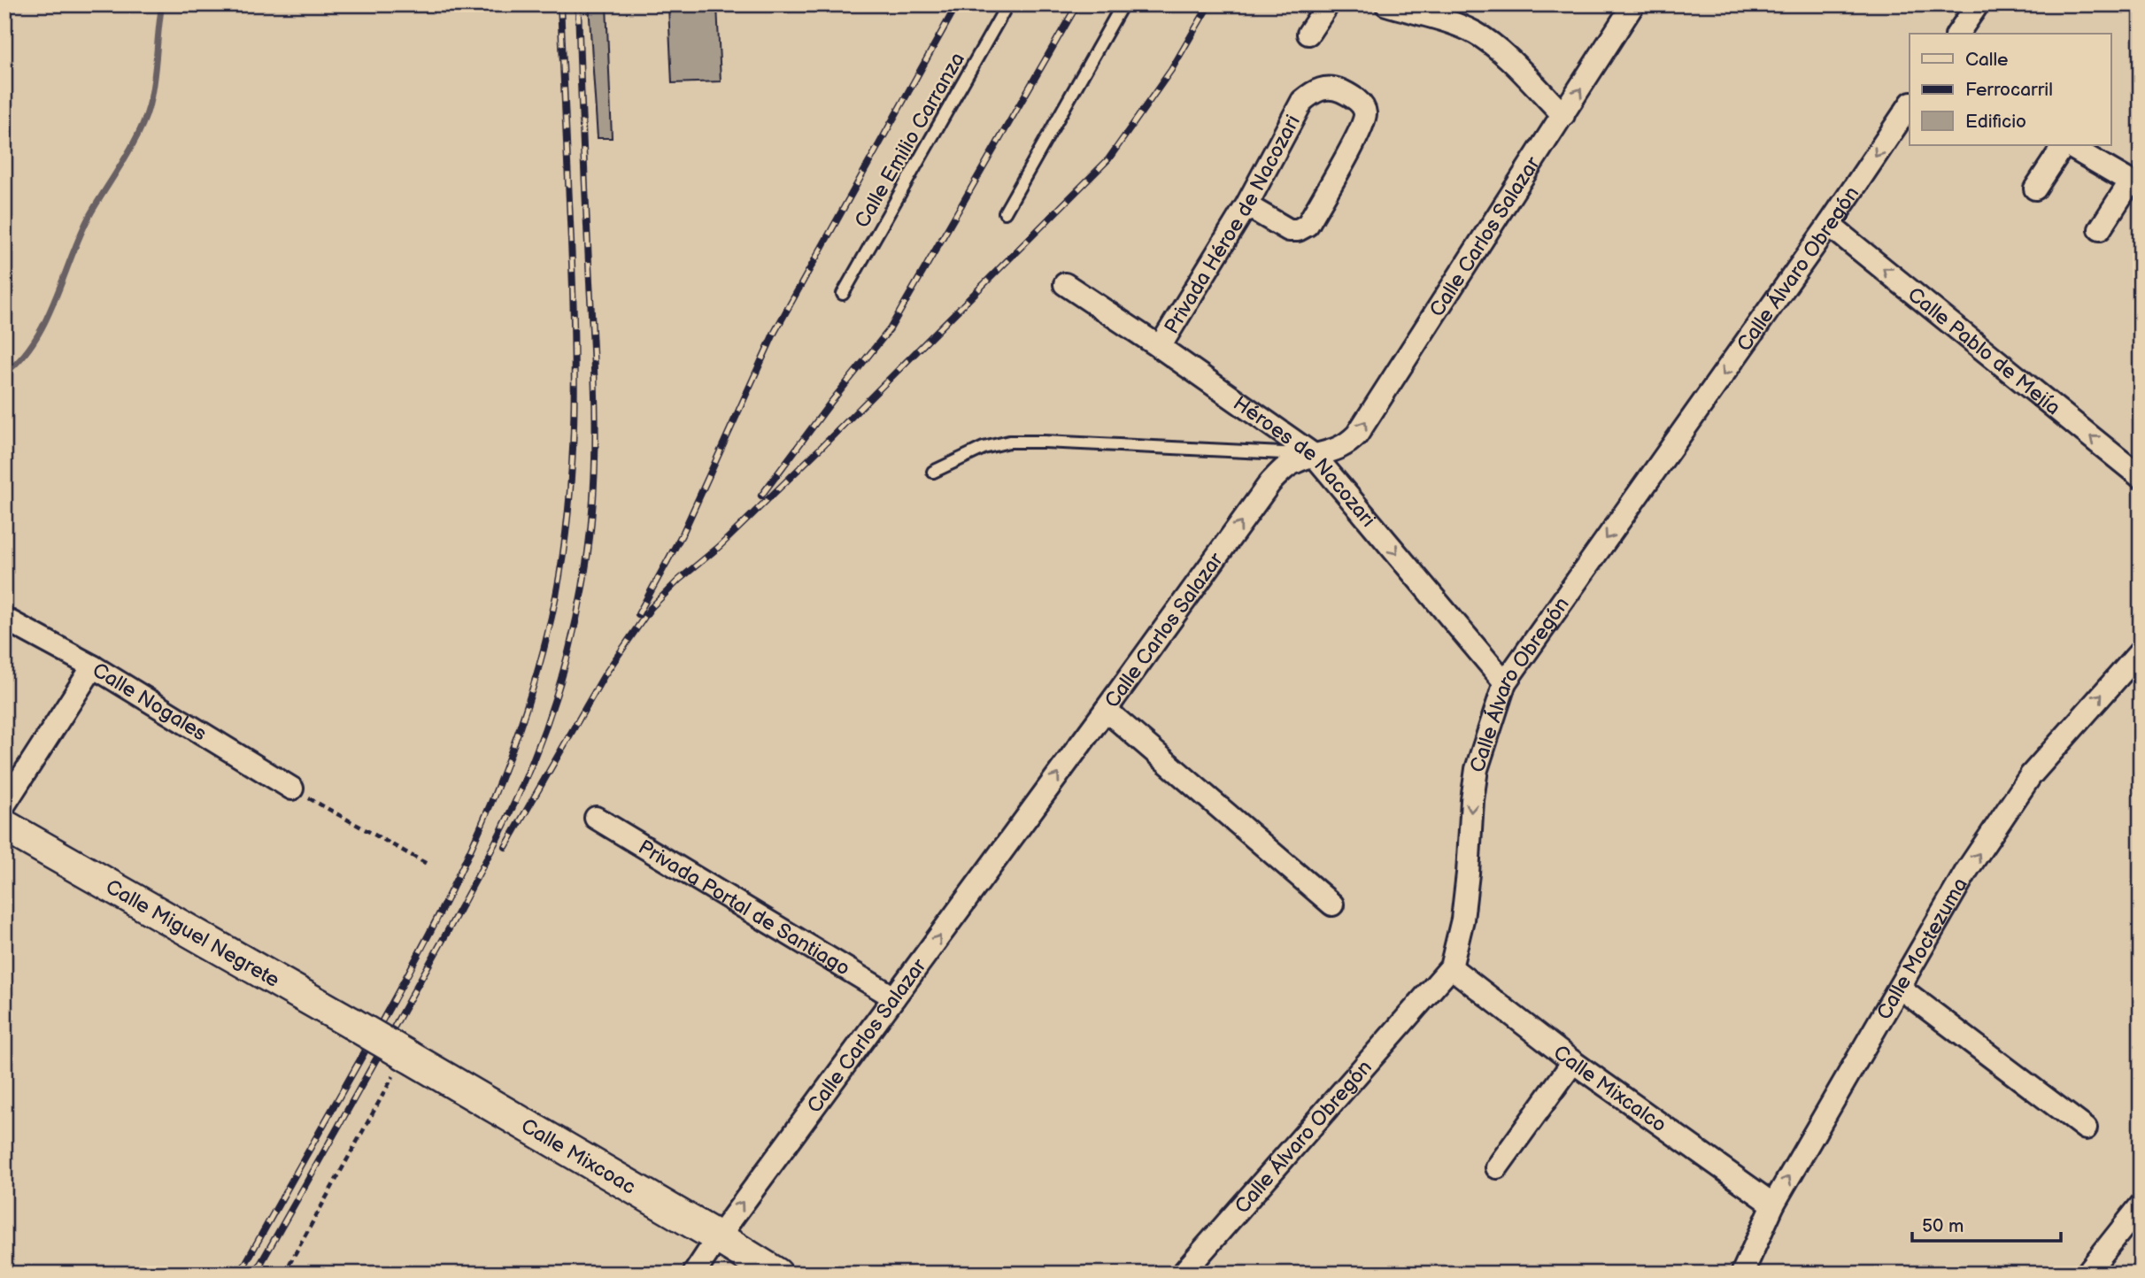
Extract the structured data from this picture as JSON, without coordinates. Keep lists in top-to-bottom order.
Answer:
{
  "streets": {
    "street": [
      "Privada Héroe de Nacozari",
      "Calle Carlos Salazar",
      "Calle Álvaro Obregón",
      "Calle Pablo de Mejía",
      "Héroes de Nacozari",
      "Calle Nogales",
      "Privada Portal de Santiago",
      "Calle Miguel Negrete",
      "Calle Moctezuma",
      "Calle Mixcalco",
      "Calle Mixcoac"
    ],
    "lane": ["Calle Emilio Carranza"]
  },
  "crossings": [
    ["Privada Héroe de Nacozari", "Héroes de Nacozari"],
    ["Calle Carlos Salazar", "Héroes de Nacozari"],
    ["Calle Carlos Salazar", "Privada Portal de Santiago"],
    ["Calle Carlos Salazar", "Calle Mixcoac"],
    ["Calle Álvaro Obregón", "Calle Pablo de Mejía"],
    ["Calle Álvaro Obregón", "Héroes de Nacozari"],
    ["Calle Álvaro Obregón", "Calle Mixcalco"],
    ["Calle Miguel Negrete", "Calle Mixcoac"],
    ["Calle Moctezuma", "Calle Mixcalco"]
  ],
  "one_way": [
    "Calle Carlos Salazar",
    "Calle Álvaro Obregón",
    "Calle Pablo de Mejía",
    "Héroes de Nacozari",
    "Calle Moctezuma"
  ],
  "legend": ["Calle", "Ferrocarril", "Edificio"],
  "scale_bar": "50 m"
}
